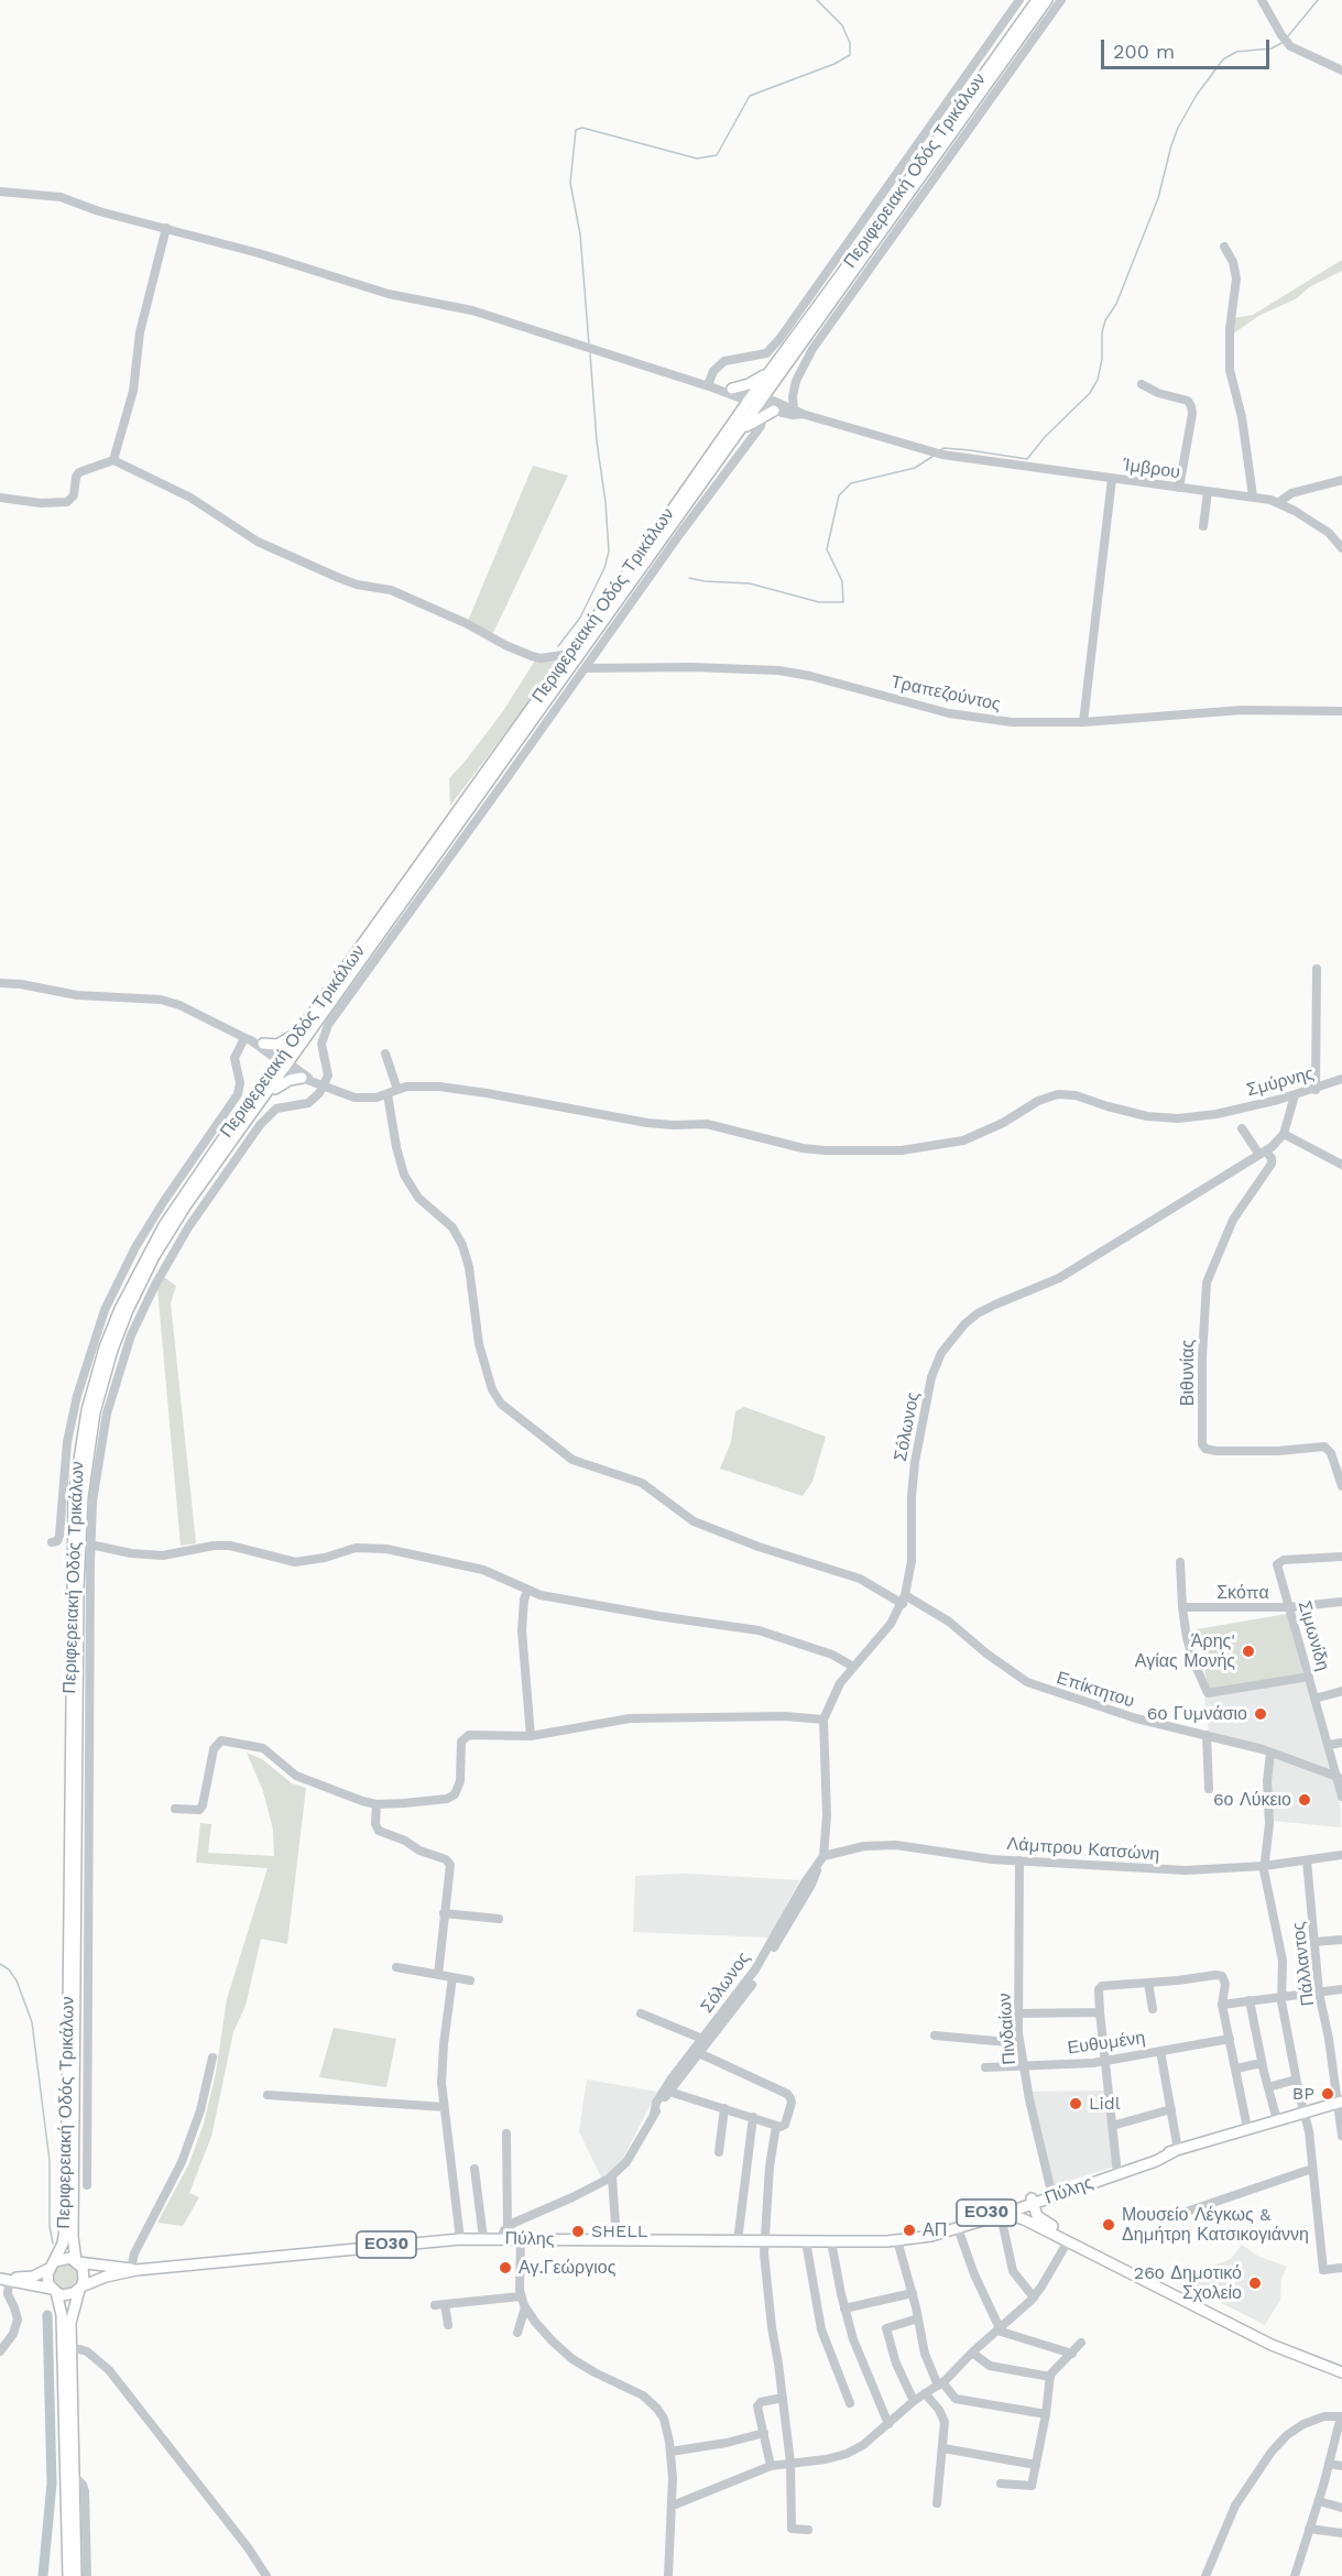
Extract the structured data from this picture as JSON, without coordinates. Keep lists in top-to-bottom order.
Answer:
{
  "streets": {
    "main road": ["Περιφερειακή Οδός Τρικάλων", "Πύλης", "ΕΟ30"],
    "street": [
      "Ίμβρου",
      "Τραπεζούντος",
      "Σμύρνης",
      "Βιθυνίας",
      "Σόλωνος",
      "Σκόπα",
      "Σιμωνίδη",
      "Επίκτητου",
      "Λάμπρου Κατσώνη",
      "Πάλλαντος",
      "Πινδαίων",
      "Ευθυμένη"
    ]
  },
  "crossings": [
    ["Περιφερειακή Οδός Τρικάλων", "Σμύρνης"],
    ["Περιφερειακή Οδός Τρικάλων", "ΕΟ30"],
    ["Σμύρνης", "Επίκτητου"],
    ["Βιθυνίας", "Σόλωνος"],
    ["Σόλωνος", "Επίκτητου"],
    ["Σόλωνος", "Λάμπρου Κατσώνη"],
    ["Σκόπα", "Σιμωνίδη"],
    ["Σιμωνίδη", "Επίκτητου"],
    ["Λάμπρου Κατσώνη", "Πάλλαντος"],
    ["Λάμπρου Κατσώνη", "Πινδαίων"],
    ["Πάλλαντος", "Πύλης"],
    ["Πινδαίων", "Ευθυμένη"],
    ["Πινδαίων", "Πύλης"],
    ["Πύλης", "ΕΟ30"]
  ],
  "places": [
    "Άρης' Αγίας Μονής",
    "6ο Γυμνάσιο",
    "6ο Λύκειο",
    "BP",
    "Lidl",
    "Μουσείο Λέγκως & Δημήτρη Κατσικογιάννη",
    "ΑΠ",
    "SHELL",
    "Αγ.Γεώργιος",
    "26ο Δημοτικό Σχολείο"
  ],
  "scale_bar": "200 m"
}
